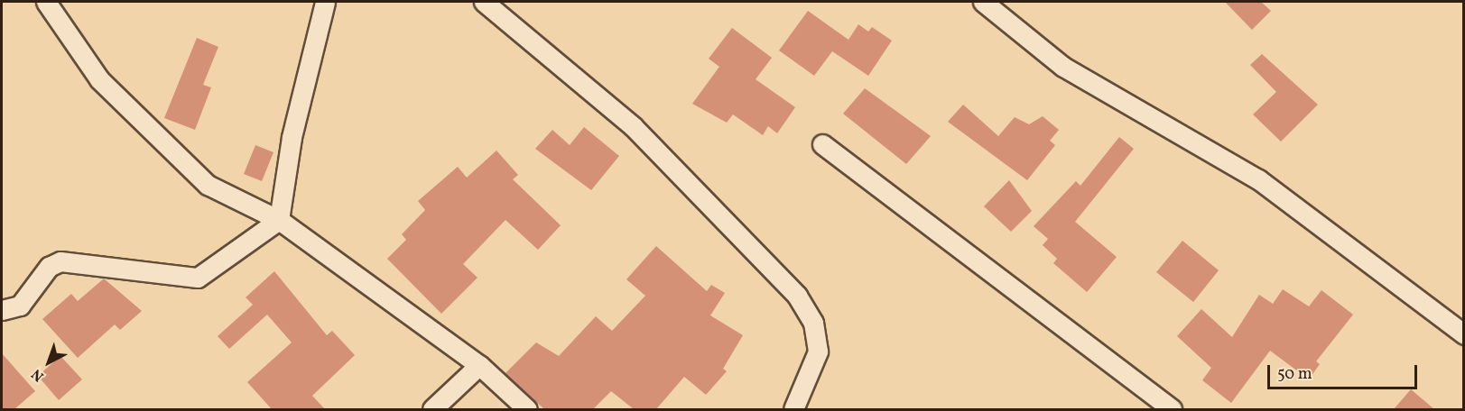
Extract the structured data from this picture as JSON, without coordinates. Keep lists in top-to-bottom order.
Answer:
{
  "scale_bar": "50 m",
  "north": "bottom left"
}
